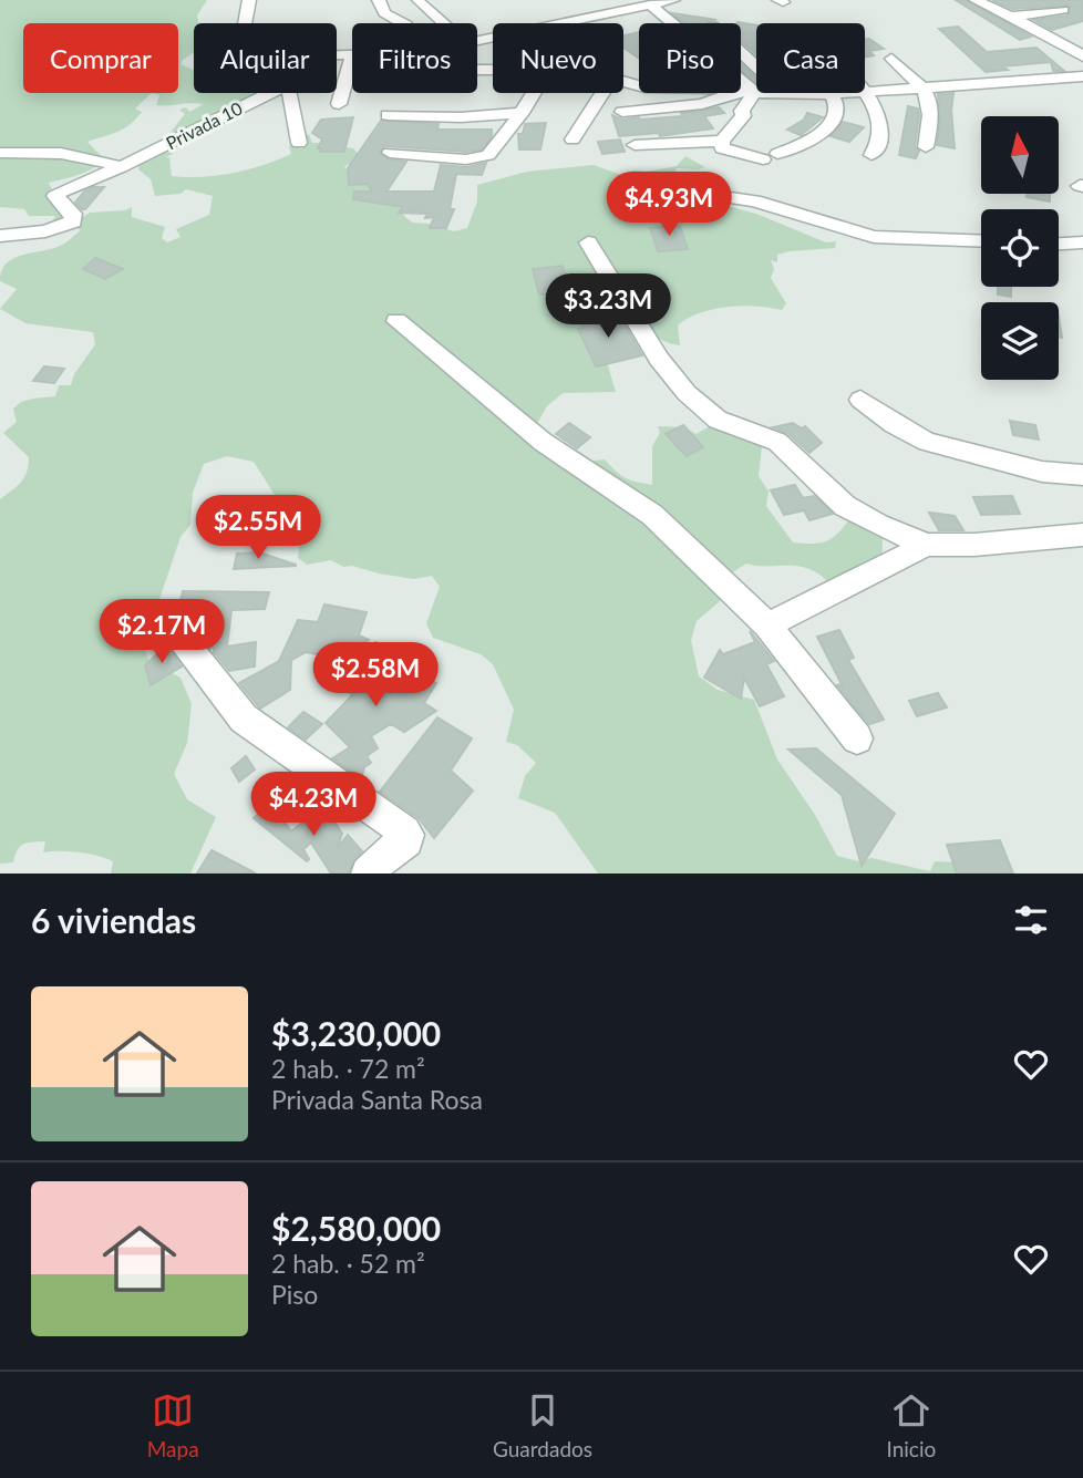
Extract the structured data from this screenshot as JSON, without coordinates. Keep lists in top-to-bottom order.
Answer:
{
  "streets": {
    "street": ["Privada 10"]
  },
  "north": "top",
  "page": {
    "chip": [
      "Comprar",
      "Alquilar",
      "Filtros",
      "Nuevo",
      "Piso",
      "Casa"
    ],
    "price": [
      "$4.93M",
      "$3.23M",
      "$2.55M",
      "$2.17M",
      "$2.58M",
      "$4.23M"
    ],
    "heading": "6 viviendas",
    "list": [
      {
        "name": "$3,230,000",
        "note": "2 hab. · 72 m² · Privada Santa Rosa"
      },
      {
        "name": "$2,580,000",
        "note": "2 hab. · 52 m² · Piso"
      }
    ],
    "tabs": ["Mapa", "Guardados", "Inicio"]
  }
}
